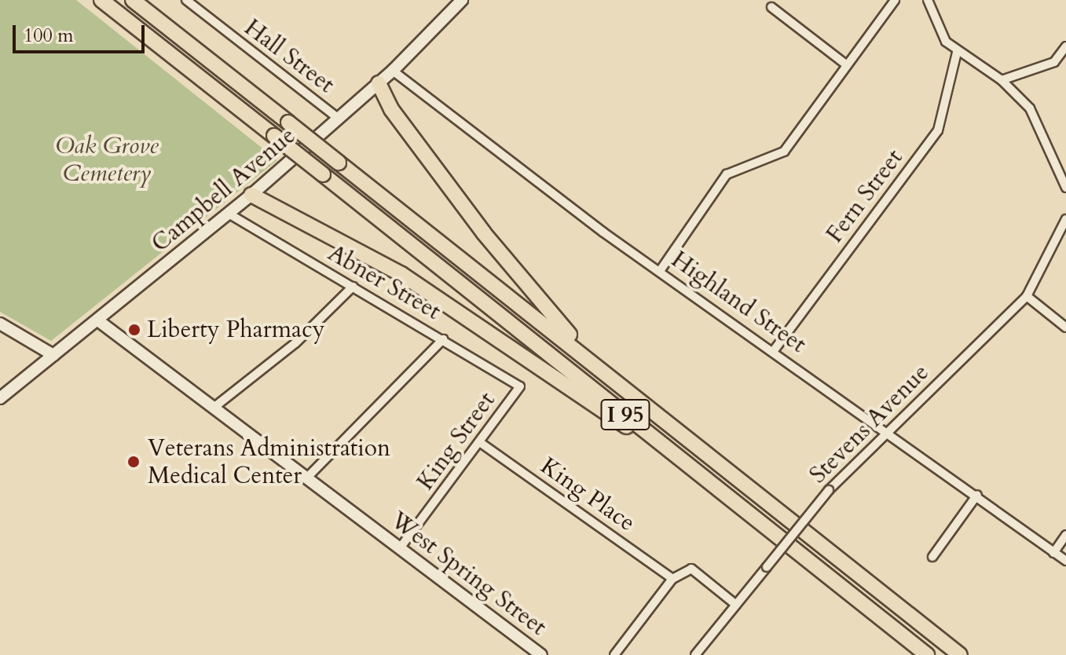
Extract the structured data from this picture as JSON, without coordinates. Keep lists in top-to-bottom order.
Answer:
{
  "streets": {
    "highway": ["I 95"],
    "main road": ["Campbell Avenue", "West Spring Street"],
    "street": [
      "Hall Street",
      "Fern Street",
      "Abner Street",
      "Highland Street",
      "Stevens Avenue",
      "King Street",
      "King Place"
    ]
  },
  "crossings": [
    ["Hall Street", "Campbell Avenue"],
    ["Campbell Avenue", "Abner Street"],
    ["Campbell Avenue", "Highland Street"],
    ["Campbell Avenue", "West Spring Street"],
    ["Fern Street", "Highland Street"],
    ["Abner Street", "King Street"],
    ["Highland Street", "Stevens Avenue"],
    ["King Street", "King Place"],
    ["King Street", "West Spring Street"]
  ],
  "parks": ["Oak Grove Cemetery"],
  "places": ["Liberty Pharmacy", "Veterans Administration Medical Center"],
  "scale_bar": "100 m"
}
